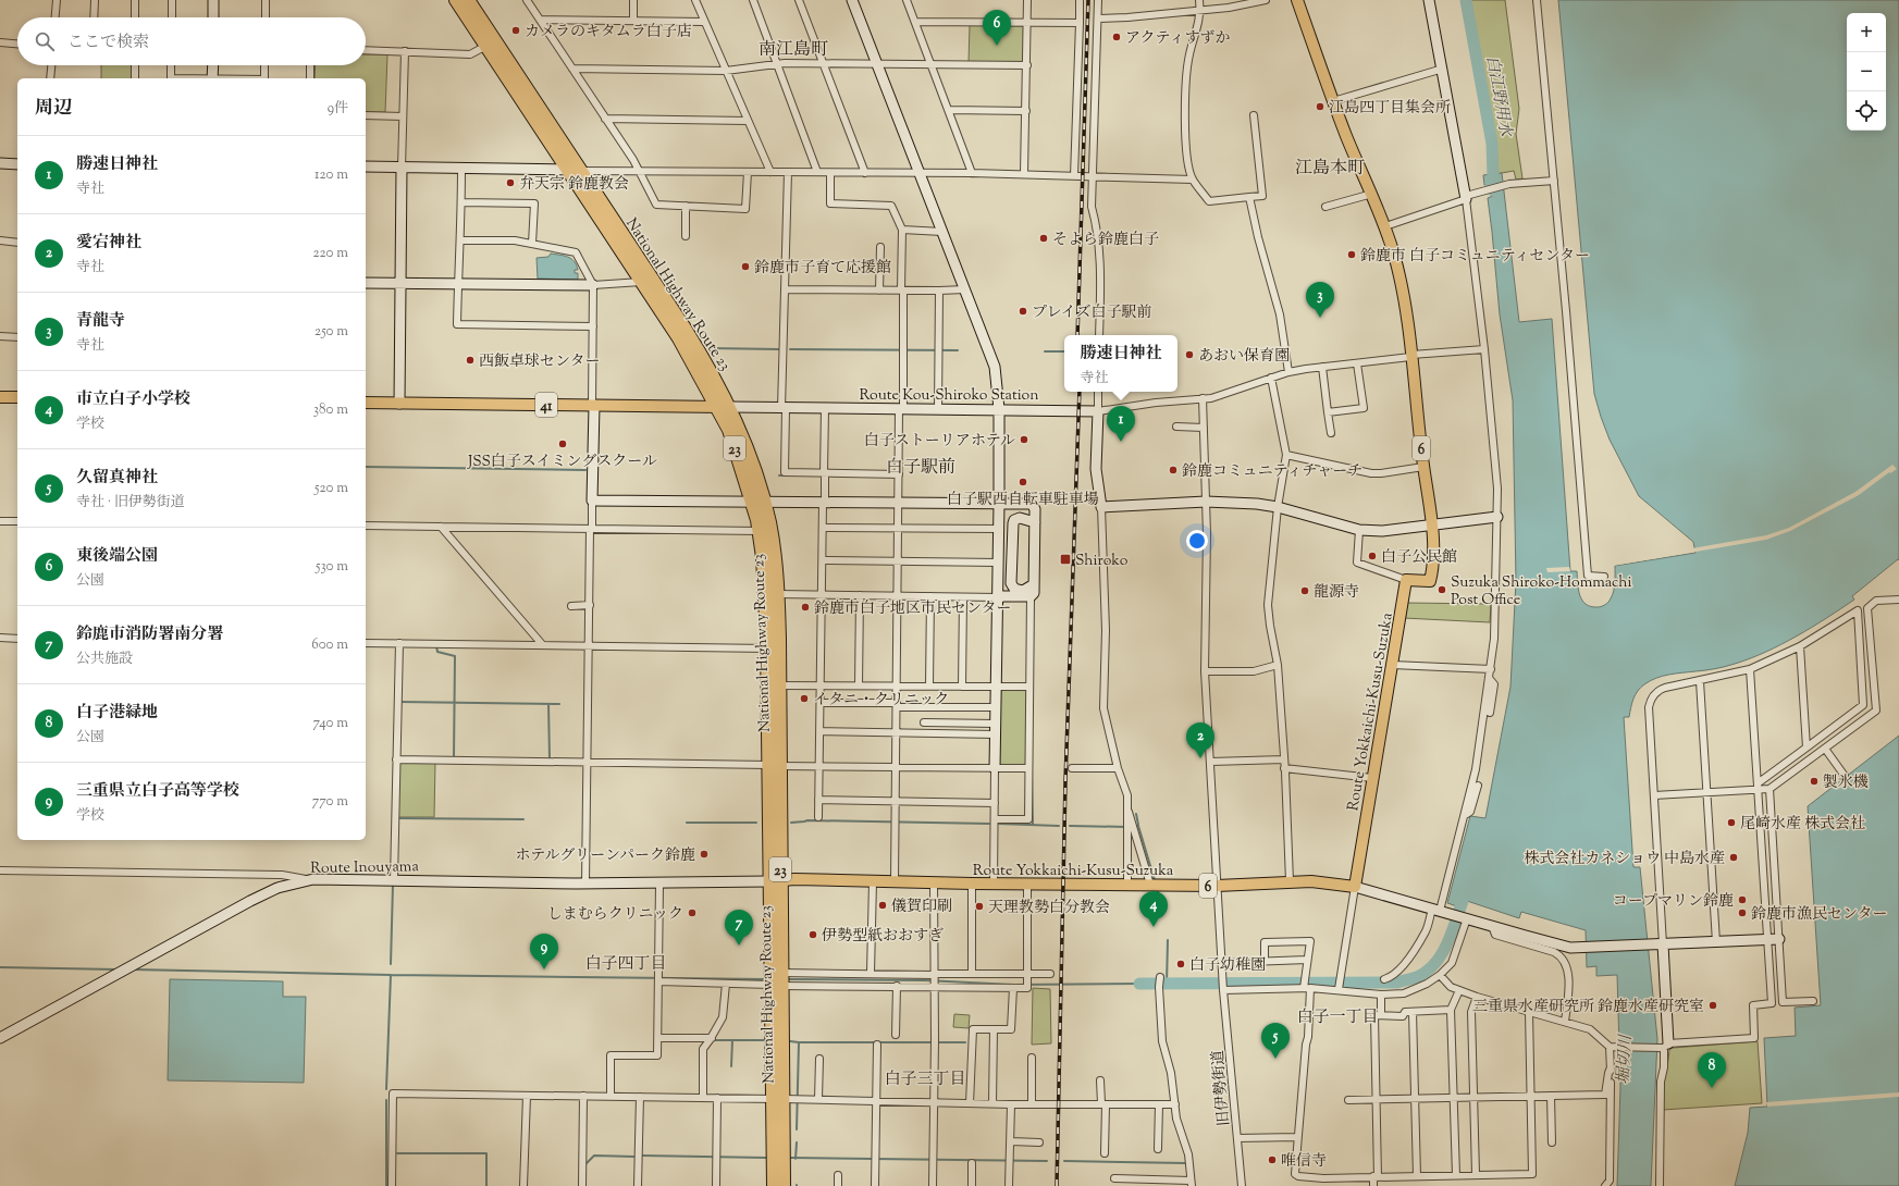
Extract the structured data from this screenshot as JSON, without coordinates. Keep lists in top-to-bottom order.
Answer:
{
  "streets": {
    "highway": ["National Highway Route 23", "23"],
    "main road": ["41", "6", "Route Yokkaichi-Kusu-Suzuka"],
    "street": ["Route Kou-Shiroko Station", "Route Inouyama", "旧伊勢街道"]
  },
  "crossings": [
    ["National Highway Route 23", "Route Kou-Shiroko Station"],
    ["National Highway Route 23", "41"],
    ["National Highway Route 23", "Route Yokkaichi-Kusu-Suzuka"],
    ["National Highway Route 23", "Route Inouyama"],
    ["Route Kou-Shiroko Station", "41"],
    ["6", "Route Yokkaichi-Kusu-Suzuka"],
    ["Route Yokkaichi-Kusu-Suzuka", "Route Inouyama"],
    ["Route Yokkaichi-Kusu-Suzuka", "旧伊勢街道"]
  ],
  "districts": [
    "南江島町",
    "江島本町",
    "白子駅前",
    "白子四丁目",
    "白子一丁目",
    "白子三丁目"
  ],
  "water": ["白江野用水", "堀切川"],
  "places": {
    "other": [
      "カメラのキタムラ白子店",
      "アクティすずか",
      "江島四丁目集会所",
      "弁天宗 鈴鹿教会",
      "そよら鈴鹿白子",
      "鈴鹿市 白子コミュニティセンター",
      "鈴鹿市子育て応援館",
      "プレイズ白子駅前",
      "あおい保育園",
      "西飯卓球センター",
      "白子ストーリアホテル",
      "JSS白子スイミングスクール",
      "鈴鹿コミュニティチャーチ",
      "白子駅西自転車駐車場",
      "白子公民館",
      "Suzuka Shiroko-Hommachi Post Office",
      "龍源寺",
      "鈴鹿市白子地区市民センター",
      "イタニ・クリニック",
      "製氷機",
      "尾崎水産 株式会社",
      "ホテルグリーンパーク鈴鹿",
      "株式会社カネショウ 中島水産",
      "コープマリン鈴鹿",
      "儀賀印刷",
      "天理教勢白分教会",
      "しまむらクリニック",
      "鈴鹿市漁民センター",
      "伊勢型紙おおすぎ",
      "白子幼稚園",
      "三重県水産研究所 鈴鹿水産研究室",
      "唯信寺"
    ],
    "transit": ["Shiroko"]
  },
  "page": {
    "pins": [
      "6",
      "3",
      "1",
      "2",
      "4",
      "7",
      "9",
      "5",
      "8"
    ],
    "map_buttons": ["+", "−"],
    "search": "ここで検索",
    "heading": ["周辺", "9件"],
    "list": [
      {
        "mark": "1",
        "name": "勝速日神社",
        "note": "寺社",
        "value": "120 m"
      },
      {
        "mark": "2",
        "name": "愛宕神社",
        "note": "寺社",
        "value": "220 m"
      },
      {
        "mark": "3",
        "name": "青龍寺",
        "note": "寺社",
        "value": "250 m"
      },
      {
        "mark": "4",
        "name": "市立白子小学校",
        "note": "学校",
        "value": "380 m"
      },
      {
        "mark": "5",
        "name": "久留真神社",
        "note": "寺社 · 旧伊勢街道",
        "value": "520 m"
      },
      {
        "mark": "6",
        "name": "東後端公園",
        "note": "公園",
        "value": "530 m"
      },
      {
        "mark": "7",
        "name": "鈴鹿市消防署南分署",
        "note": "公共施設",
        "value": "600 m"
      },
      {
        "mark": "8",
        "name": "白子港緑地",
        "note": "公園",
        "value": "740 m"
      },
      {
        "mark": "9",
        "name": "三重県立白子高等学校",
        "note": "学校",
        "value": "770 m"
      }
    ],
    "popup": ["勝速日神社", "寺社"]
  }
}
